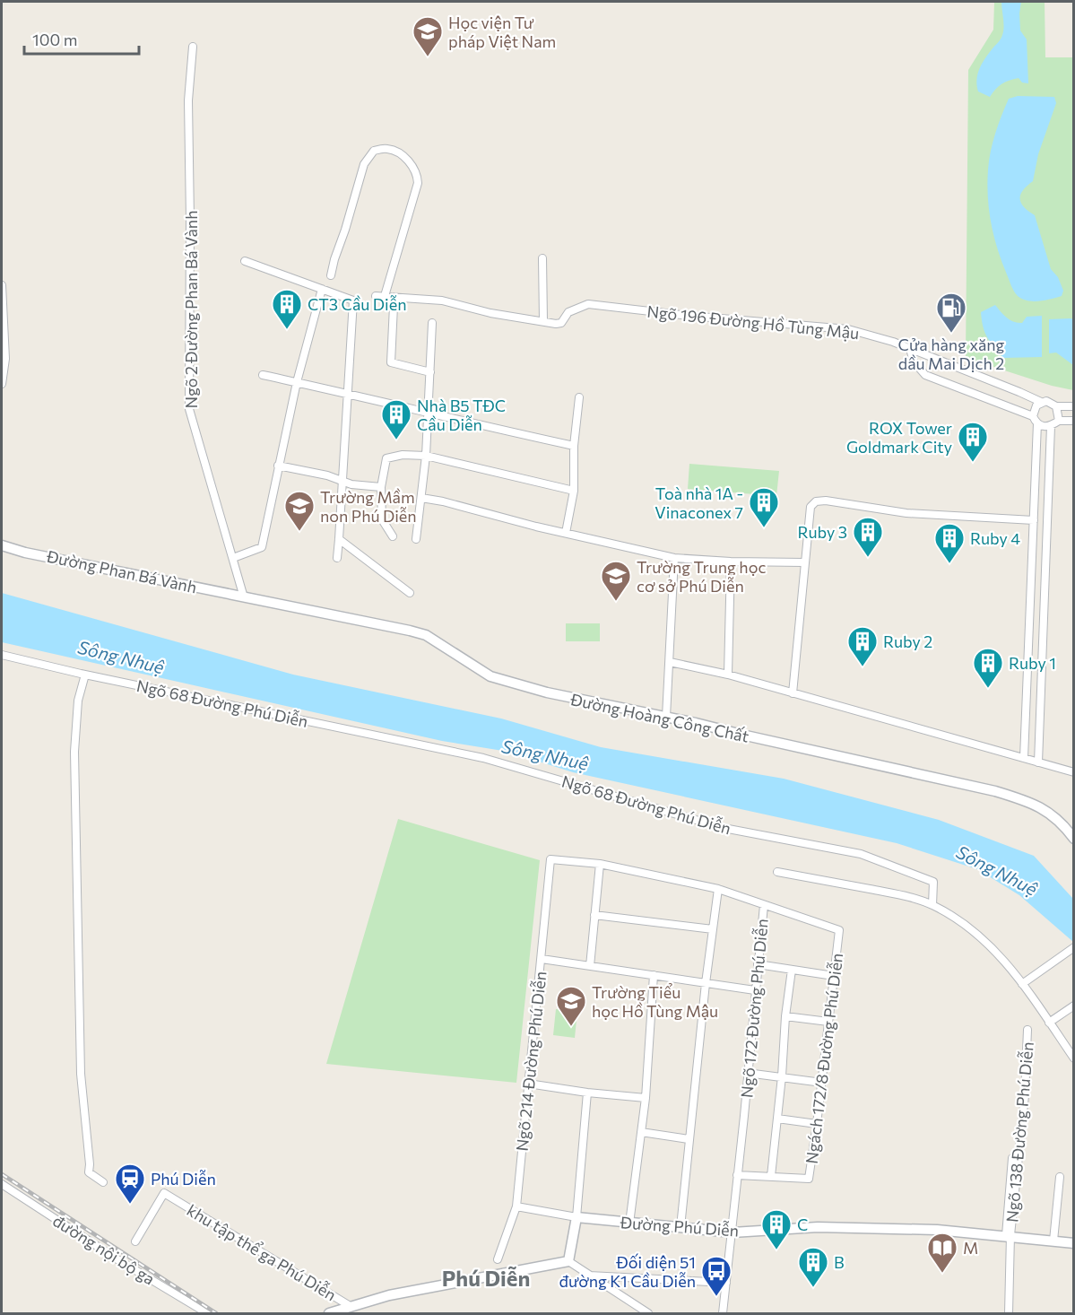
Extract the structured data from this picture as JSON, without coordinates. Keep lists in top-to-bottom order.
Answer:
{
  "streets": {
    "street": [
      "Ngõ 2 Đường Phan Bá Vành",
      "Ngõ 196 Đường Hồ Tùng Mậu",
      "Đường Phan Bá Vành",
      "Ngõ 68 Đường Phú Diễn",
      "Đường Hoàng Công Chất",
      "Ngõ 172 Đường Phú Diễn",
      "Ngách 172/8 Đường Phú Diễn",
      "Ngõ 214 Đường Phú Diễn",
      "Ngõ 138 Đường Phú Diễn",
      "Đường Phú Diễn",
      "đường nội bộ ga",
      "khu tập thể ga Phú Diễn"
    ]
  },
  "crossings": [
    ["Ngõ 2 Đường Phan Bá Vành", "Đường Phan Bá Vành"],
    ["Ngõ 2 Đường Phan Bá Vành", "Đường Hoàng Công Chất"],
    ["Đường Phan Bá Vành", "Đường Hoàng Công Chất"],
    ["Ngõ 172 Đường Phú Diễn", "Ngách 172/8 Đường Phú Diễn"],
    ["Ngõ 172 Đường Phú Diễn", "Ngõ 214 Đường Phú Diễn"],
    ["Ngõ 172 Đường Phú Diễn", "Đường Phú Diễn"],
    ["Ngõ 138 Đường Phú Diễn", "Đường Phú Diễn"]
  ],
  "districts": ["Phú Diễn"],
  "water": ["Sông Nhuệ"],
  "places": {
    "school or university": [
      "Học viện Tư pháp Việt Nam",
      "Trường Mầm non Phú Diễn",
      "Trường Trung học cơ sở Phú Diễn",
      "Trường Tiểu học Hồ Tùng Mậu"
    ],
    "building": [
      "CT3 Cầu Diễn",
      "Nhà B5 TĐC Cầu Diễn",
      "ROX Tower Goldmark City",
      "Toà nhà 1A - Vinaconex 7",
      "Ruby 3",
      "Ruby 4",
      "Ruby 2",
      "Ruby 1",
      "C",
      "B"
    ],
    "fuel station": ["Cửa hàng xăng dầu Mai Dịch 2"],
    "station": ["Phú Diễn"],
    "library": ["M"],
    "bus stop": ["Đối diện 51 đường K1 Cầu Diễn"]
  },
  "scale_bar": "100 m"
}
